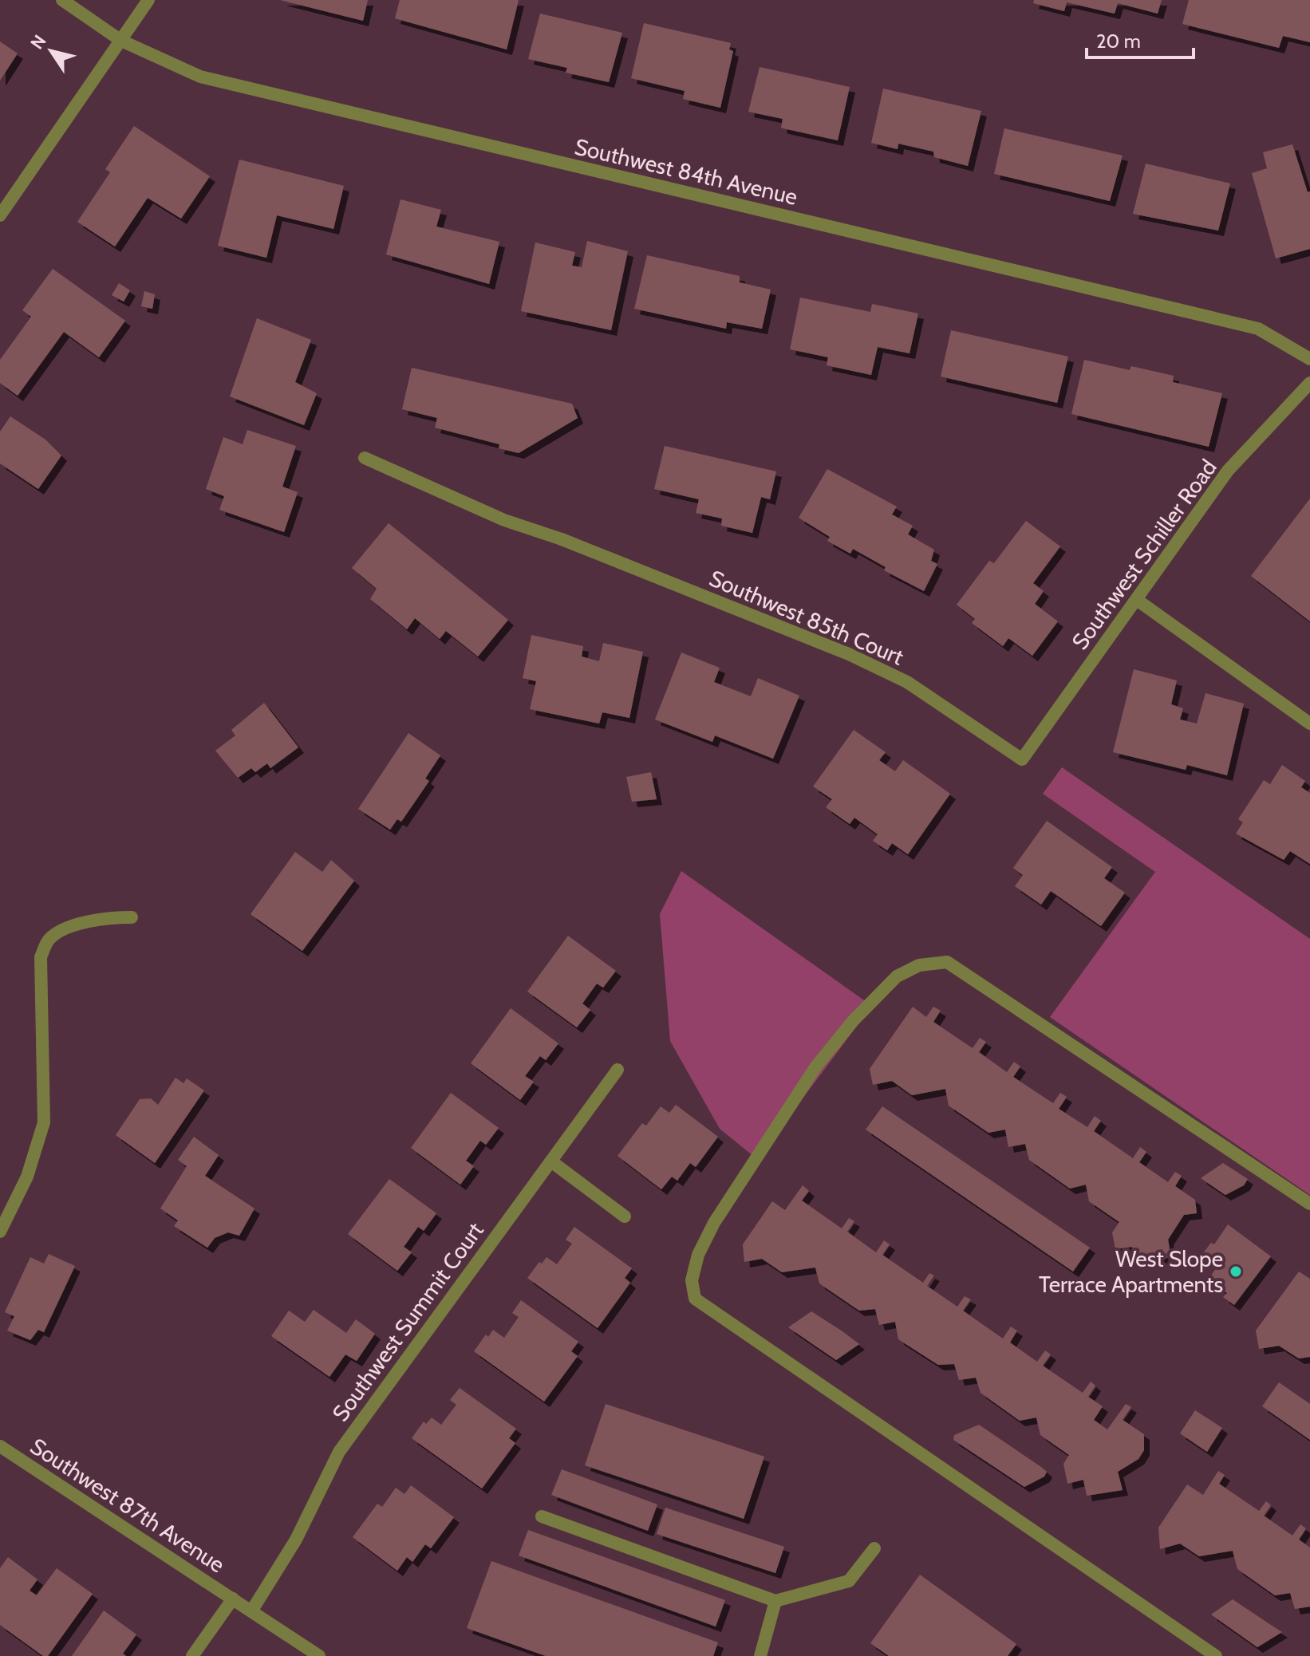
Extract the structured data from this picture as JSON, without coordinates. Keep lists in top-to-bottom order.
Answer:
{
  "streets": {
    "street": [
      "Southwest 84th Avenue",
      "Southwest Schiller Road",
      "Southwest 85th Court",
      "Southwest Summit Court",
      "Southwest 87th Avenue"
    ]
  },
  "crossings": [
    ["Southwest Schiller Road", "Southwest 85th Court"],
    ["Southwest Summit Court", "Southwest 87th Avenue"]
  ],
  "places": ["West Slope Terrace Apartments"],
  "scale_bar": "20 m",
  "north": "top left"
}
